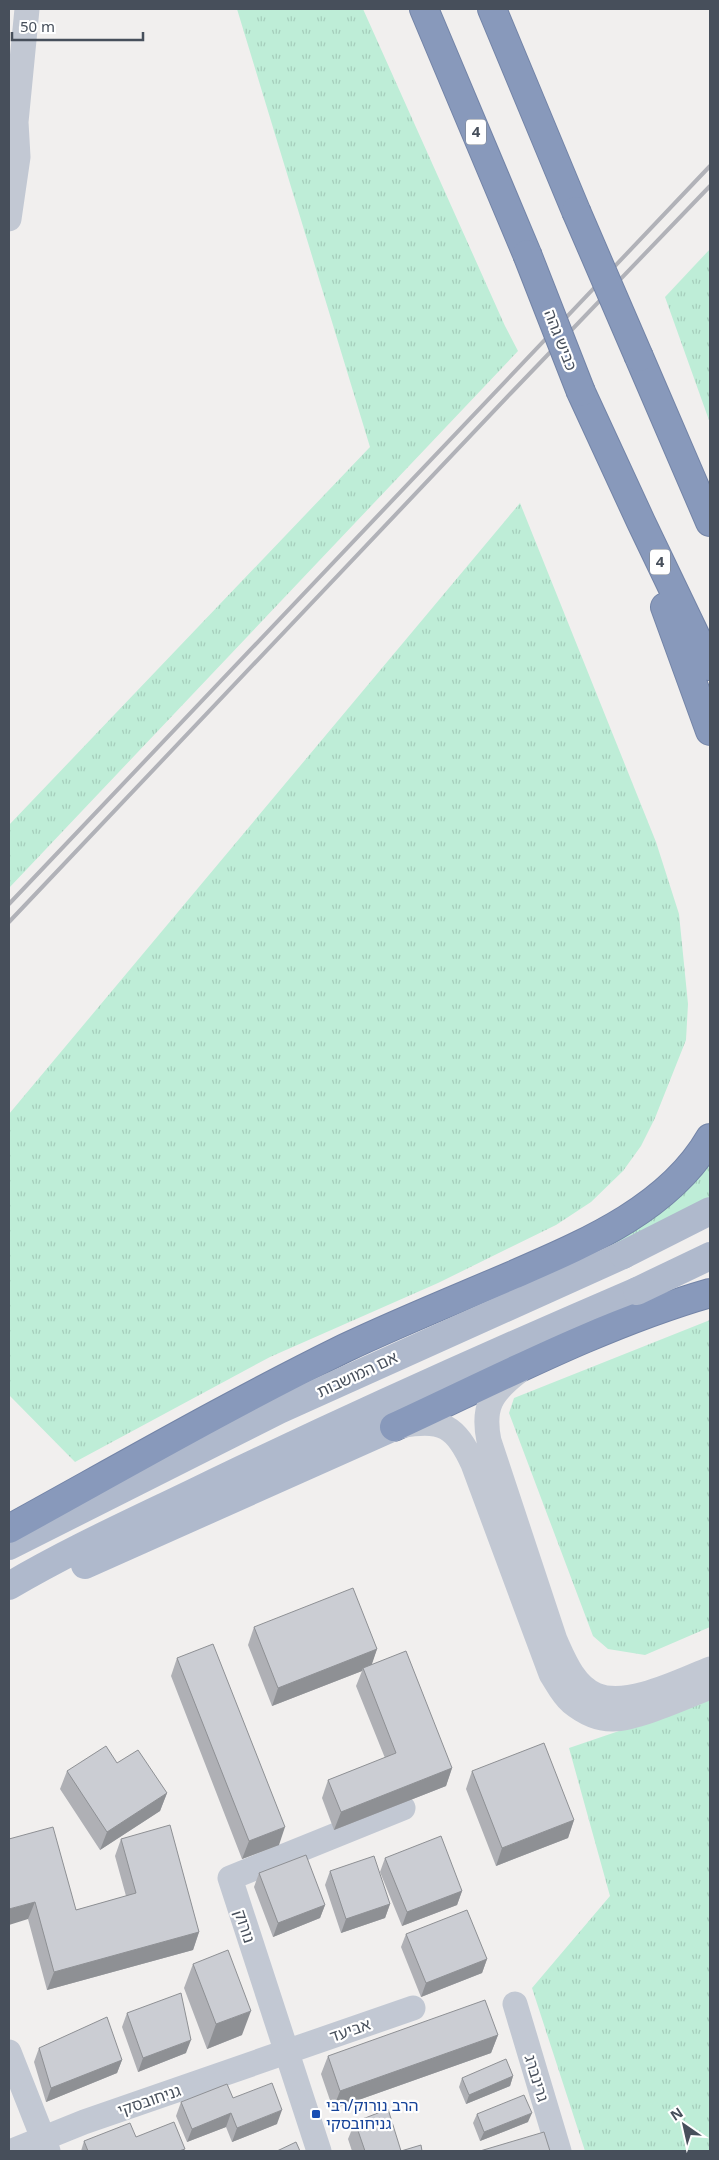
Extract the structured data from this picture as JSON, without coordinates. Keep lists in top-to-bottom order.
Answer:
{
  "streets": {
    "highway": ["4", "כביש גהה"],
    "main road": ["אם המושבות"],
    "street": [
      "נורוק",
      "אביעד",
      "גרינברג",
      "גניחובסקי"
    ]
  },
  "crossings": [
    ["נורוק", "אביעד"],
    ["נורוק", "גניחובסקי"],
    ["אביעד", "גניחובסקי"]
  ],
  "places": {
    "transit": ["הרב נורוק/רבי גניחובסקי"]
  },
  "scale_bar": "50 m",
  "north": "top left"
}
